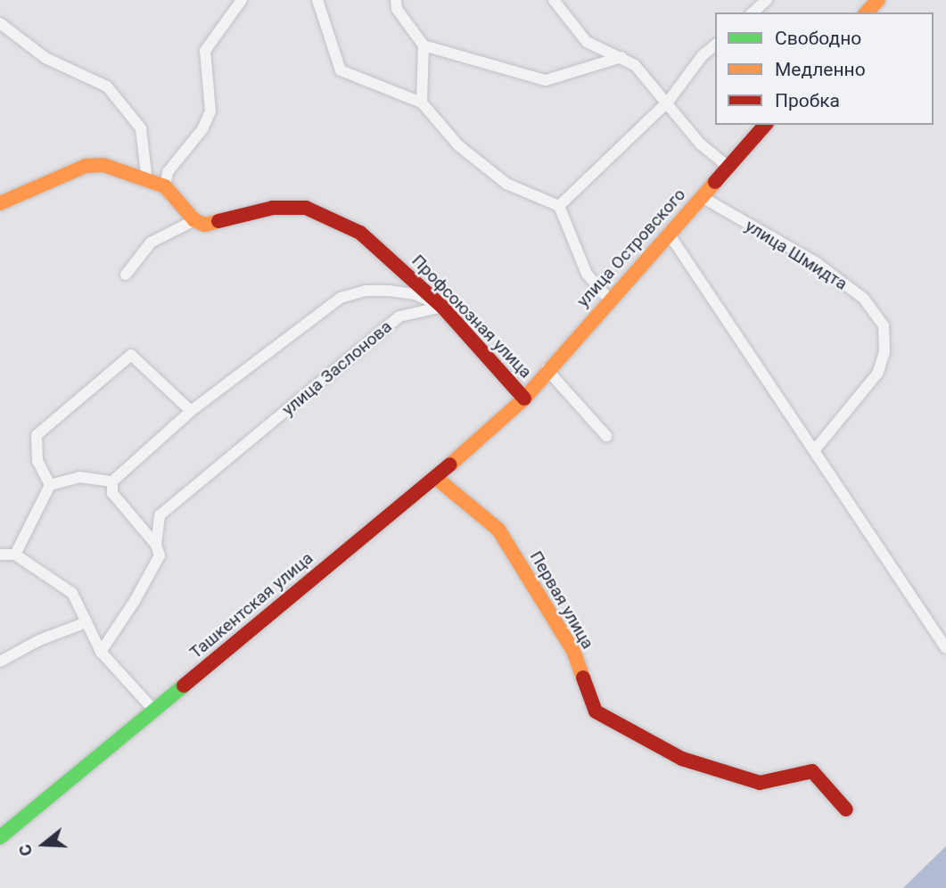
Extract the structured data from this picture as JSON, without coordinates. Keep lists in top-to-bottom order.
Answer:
{
  "streets": {
    "street": [
      "улица Островского",
      "улица Шмидта",
      "Профсоюзная улица",
      "улица Заслонова",
      "Первая улица",
      "Ташкентская улица"
    ]
  },
  "crossings": [
    ["улица Островского", "улица Шмидта"],
    ["улица Островского", "Профсоюзная улица"],
    ["улица Островского", "Ташкентская улица"],
    ["Профсоюзная улица", "улица Заслонова"],
    ["Профсоюзная улица", "Ташкентская улица"],
    ["Первая улица", "Ташкентская улица"]
  ],
  "legend": ["Свободно", "Медленно", "Пробка"],
  "north": "left"
}
